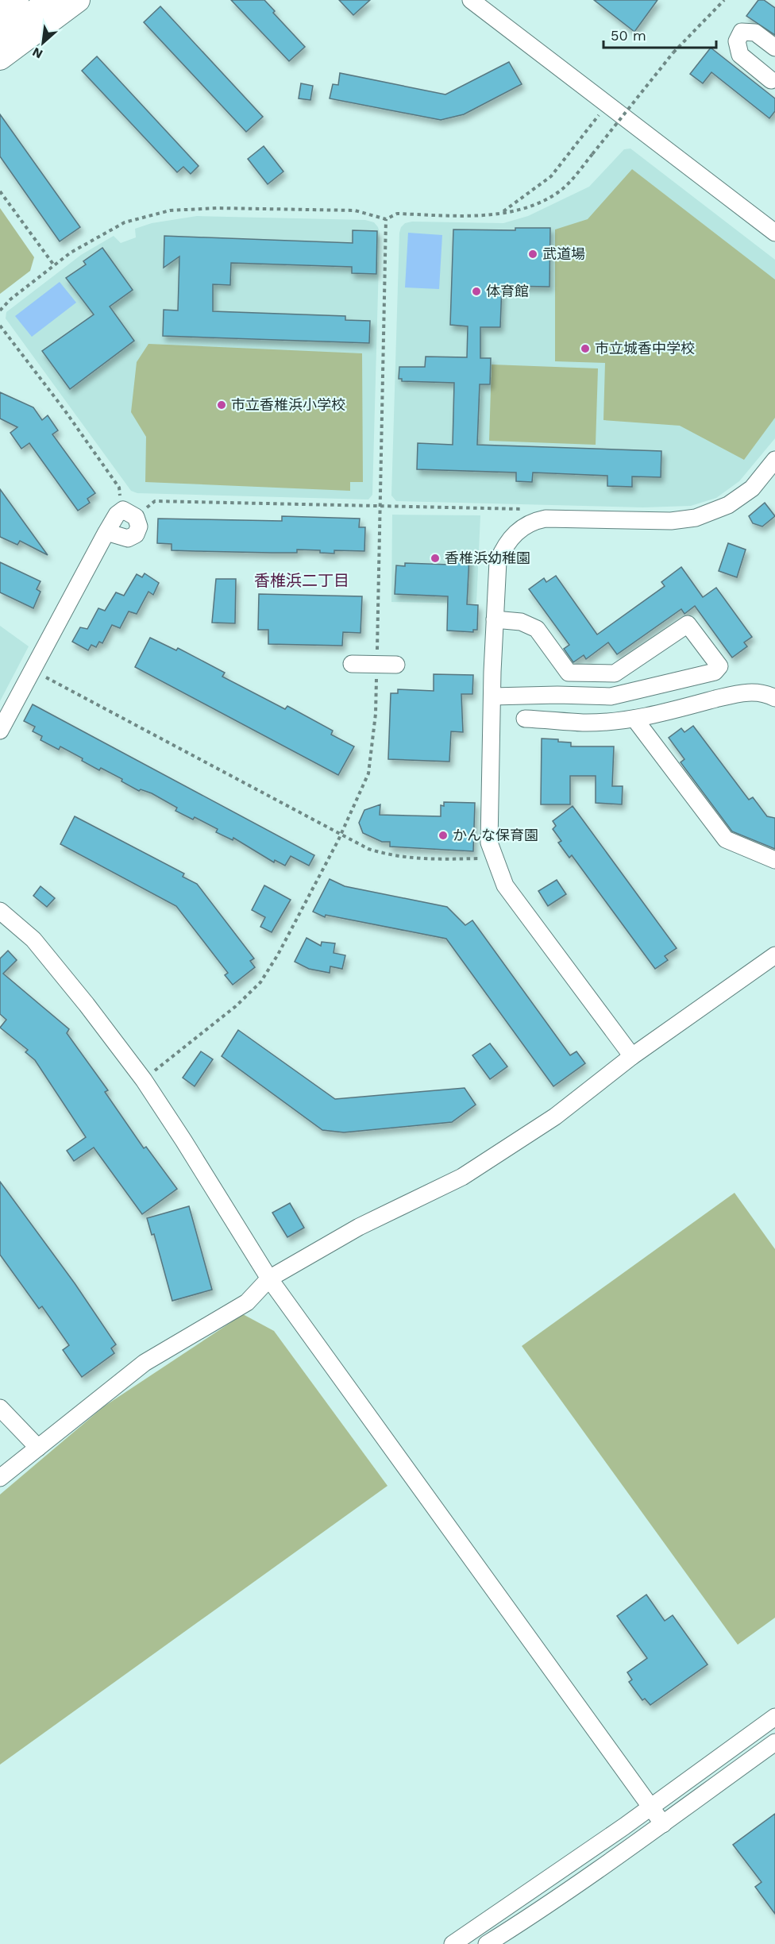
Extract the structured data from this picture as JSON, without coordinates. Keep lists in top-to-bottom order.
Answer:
{
  "districts": ["香椎浜二丁目"],
  "places": [
    "武道場",
    "体育館",
    "市立城香中学校",
    "市立香椎浜小学校",
    "香椎浜幼稚園",
    "かんな保育園"
  ],
  "scale_bar": "50 m",
  "north": "bottom left"
}
